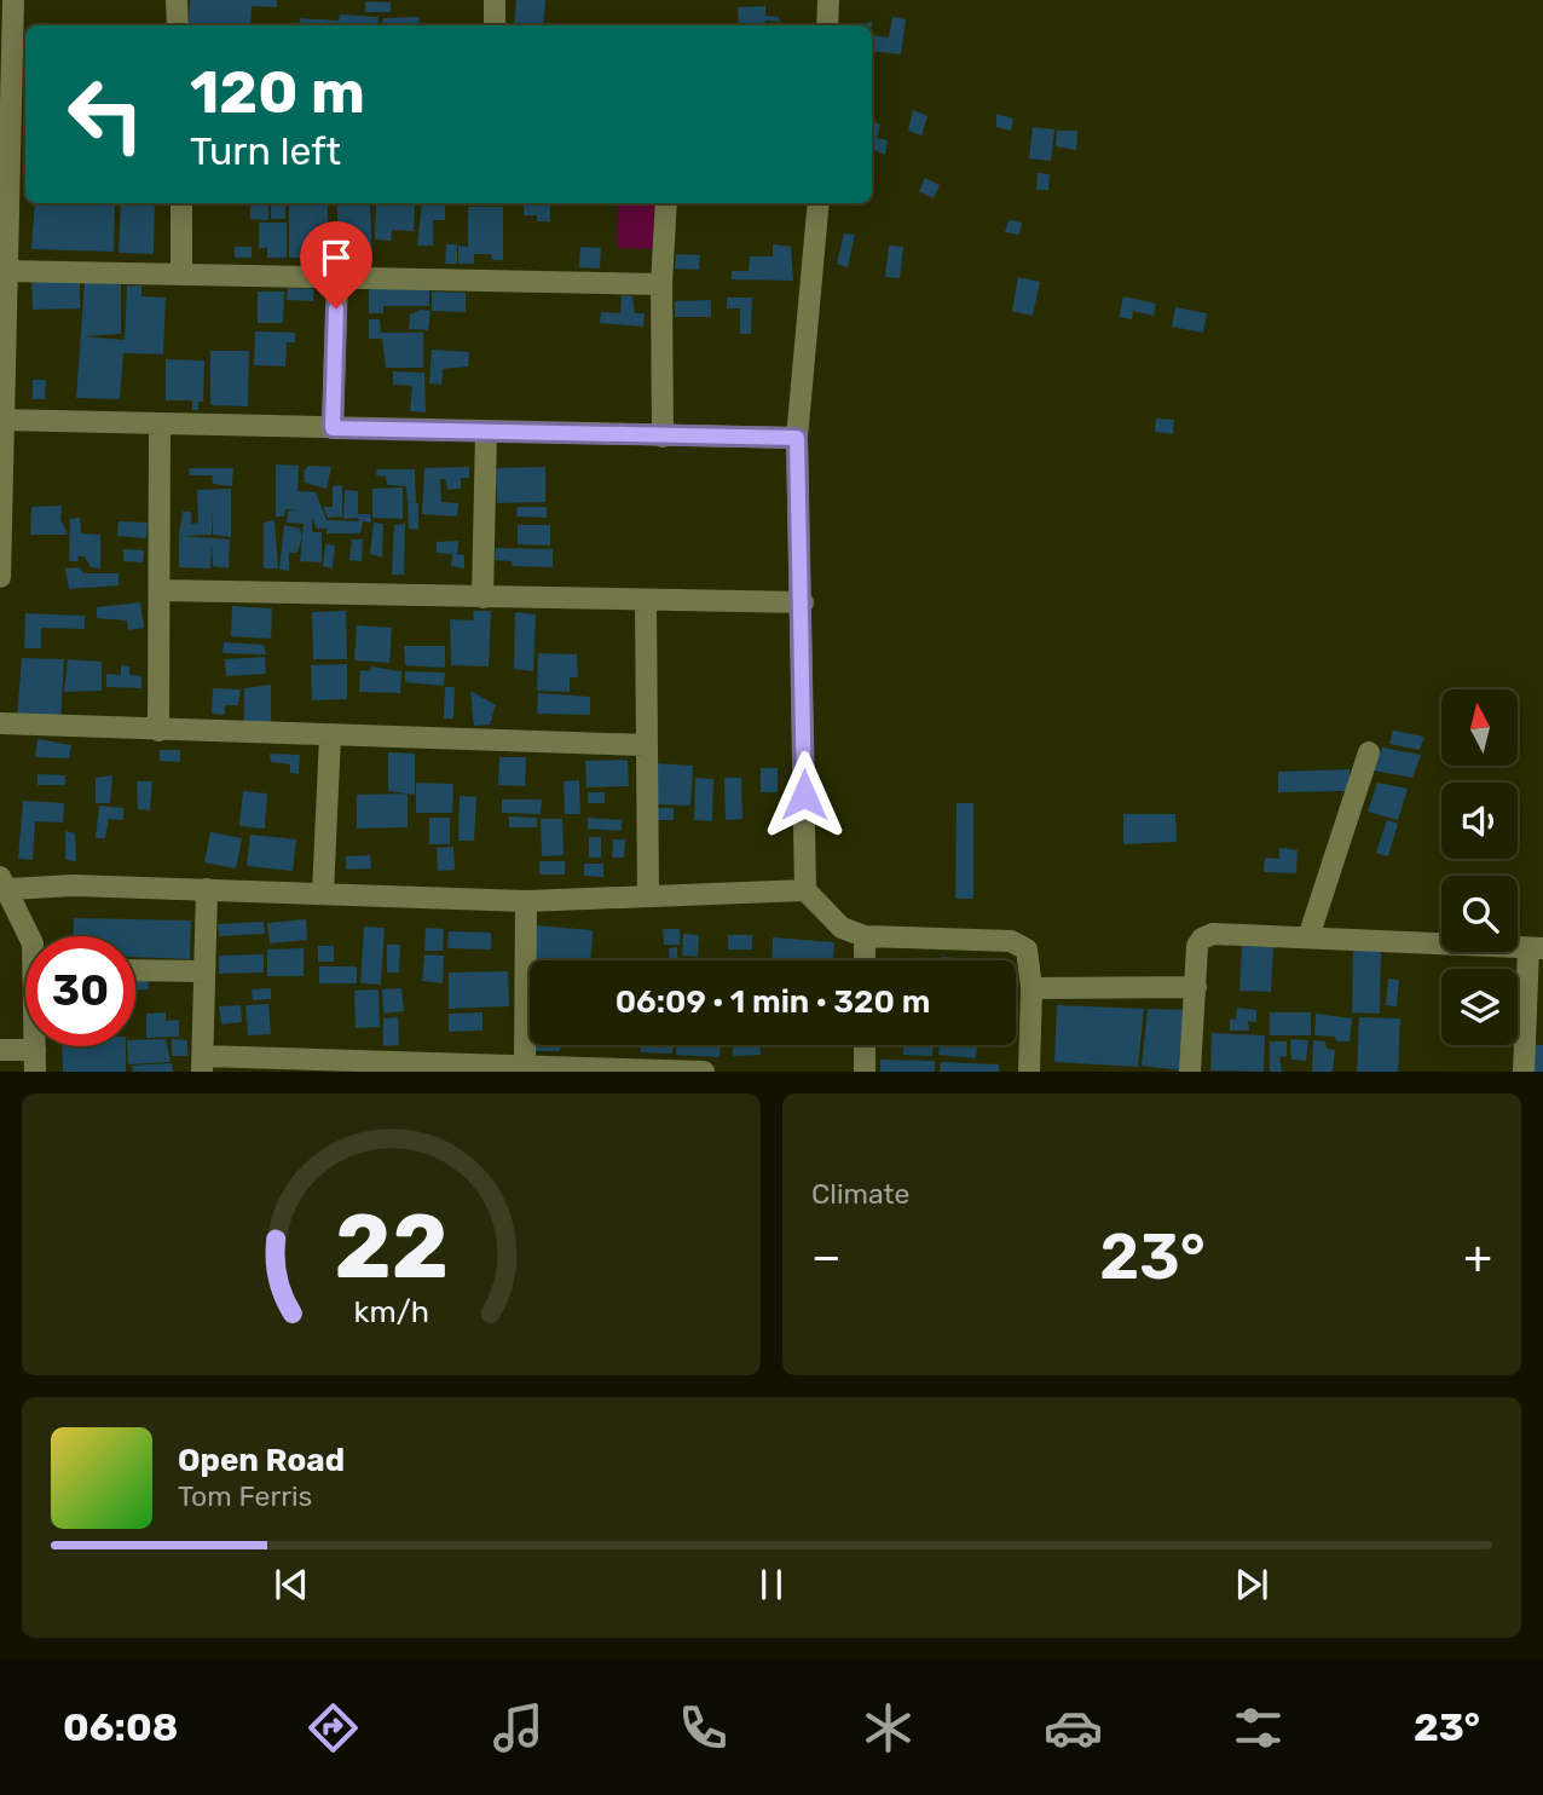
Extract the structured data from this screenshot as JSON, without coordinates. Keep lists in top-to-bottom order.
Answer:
{
  "north": "top",
  "page": {
    "turn": ["120 m", "Turn left"],
    "limit": "30",
    "trip": "06:09 · 1 min · 320 m",
    "tile": "Climate",
    "heat": ["−", "23°", "+"],
    "song": ["Open Road", "Tom Ferris"],
    "tabs": ["06:08", "23°"],
    "gauge": ["22", "km/h"]
  }
}
